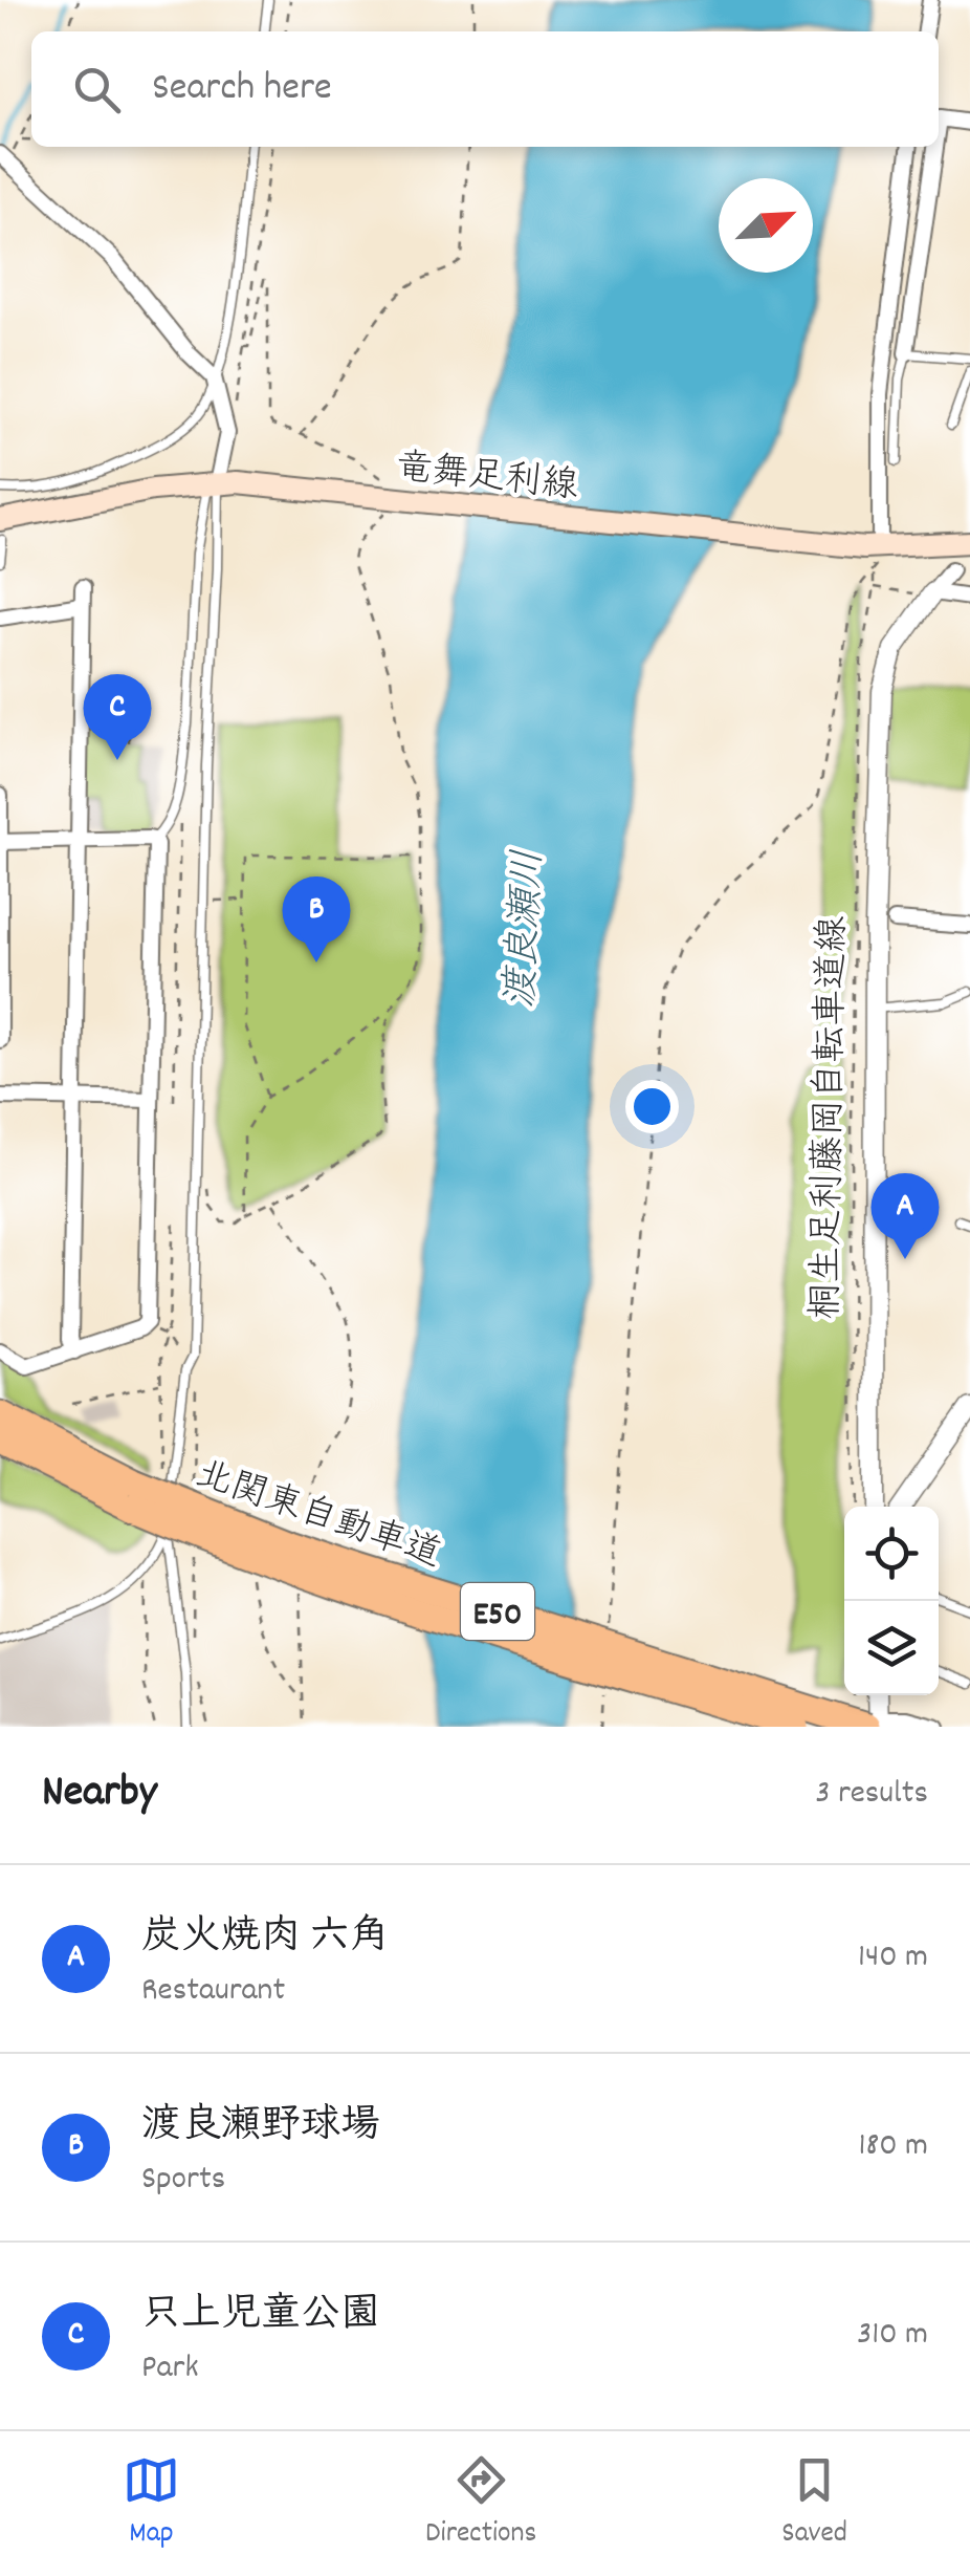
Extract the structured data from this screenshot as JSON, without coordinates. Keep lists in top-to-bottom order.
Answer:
{
  "streets": {
    "highway": ["北関東自動車道", "E50"],
    "main road": ["竜舞足利線"],
    "path": ["桐生足利藤岡自転車道線"]
  },
  "water": ["渡良瀬川"],
  "north": "top right",
  "page": {
    "search": "Search here",
    "pins": ["C", "B", "A"],
    "heading": ["Nearby", "3 results"],
    "list": [
      {
        "mark": "A",
        "name": "炭火焼肉 六角",
        "note": "Restaurant",
        "value": "140 m"
      },
      {
        "mark": "B",
        "name": "渡良瀬野球場",
        "note": "Sports",
        "value": "180 m"
      },
      {
        "mark": "C",
        "name": "只上児童公園",
        "note": "Park",
        "value": "310 m"
      }
    ],
    "nav": ["Map", "Directions", "Saved"]
  }
}
